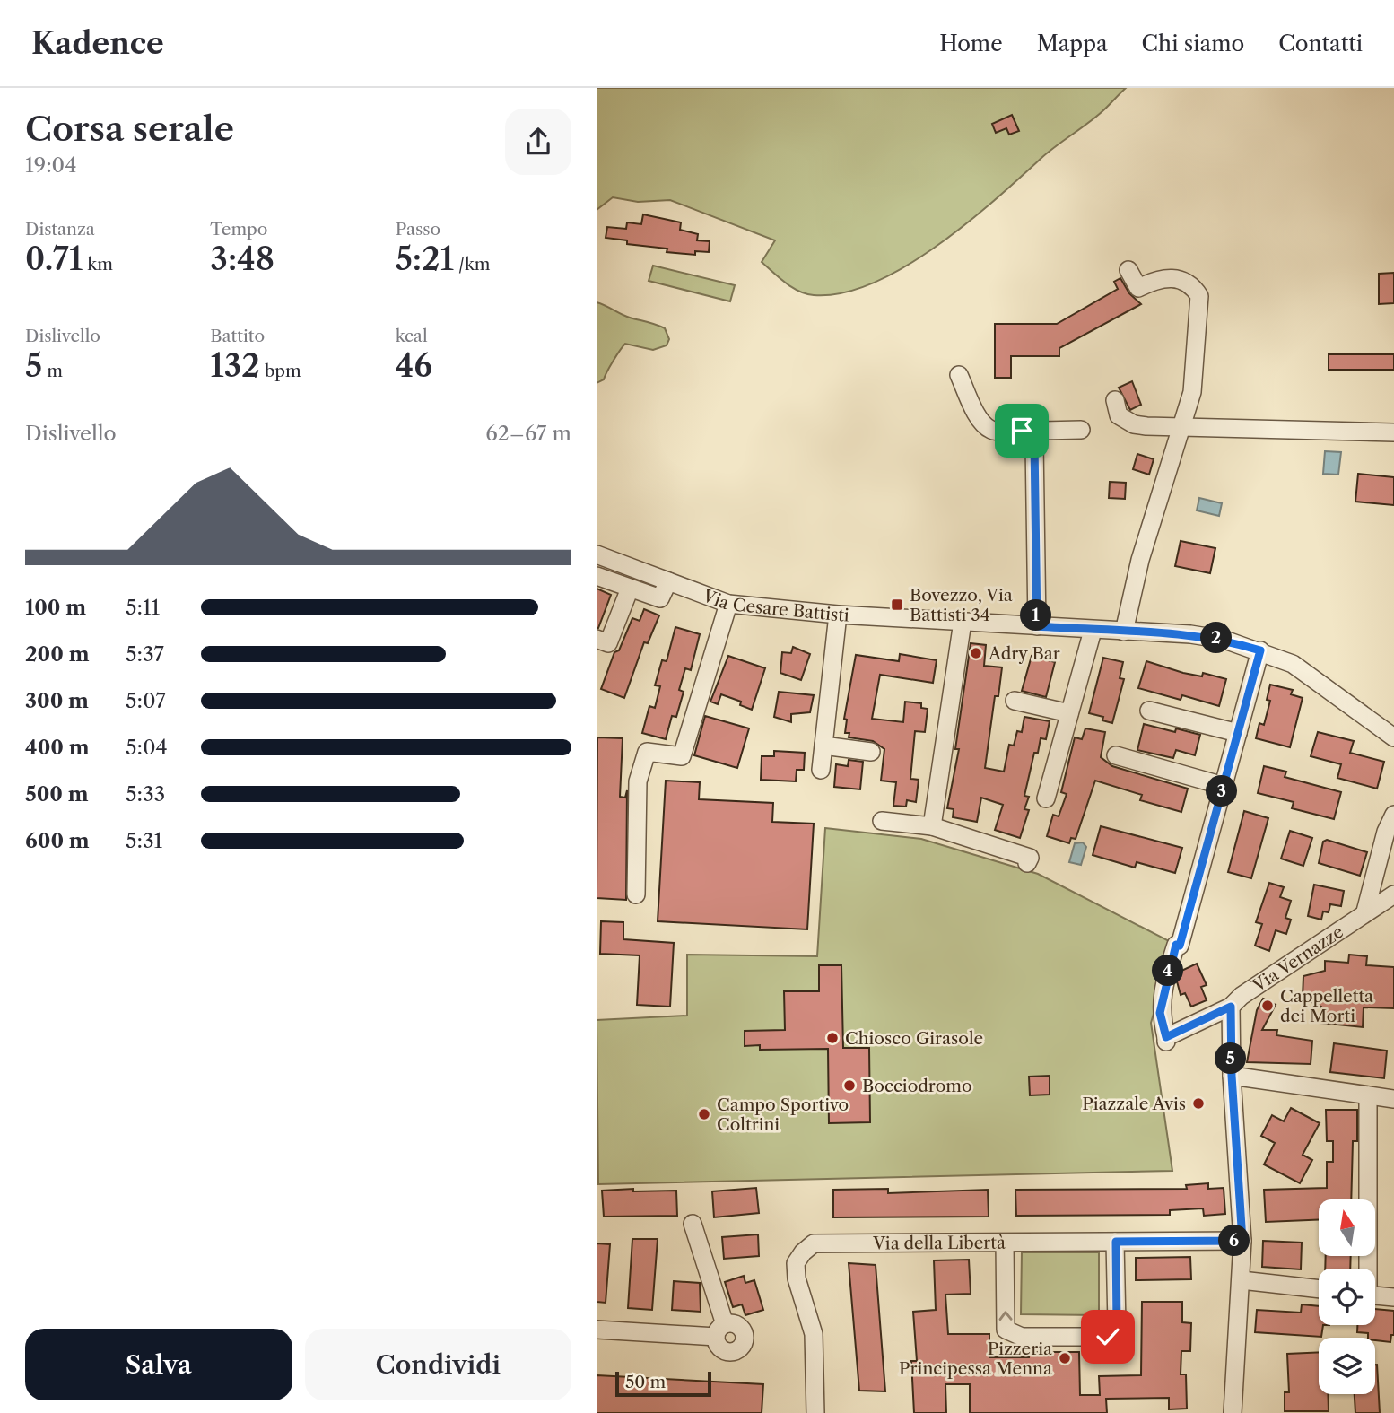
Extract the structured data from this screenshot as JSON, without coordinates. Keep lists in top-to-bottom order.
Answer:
{
  "streets": {
    "street": ["Via Cesare Battisti", "Via Vernazze", "Via della Libertà"]
  },
  "places": {
    "transit": ["Bovezzo, Via Battisti 34"],
    "other": [
      "Adry Bar",
      "Cappelletta dei Morti",
      "Chiosco Girasole",
      "Bocciodromo",
      "Piazzale Avis",
      "Campo Sportivo Coltrini",
      "Pizzeria Principessa Menna"
    ]
  },
  "scale_bar": "50 m",
  "north": "top",
  "page": {
    "header": "Kadence",
    "nav": [
      "Home",
      "Mappa",
      "Chi siamo",
      "Contatti"
    ],
    "heading": ["Corsa serale", "19:04"],
    "stats": [
      ["Distanza", "0.71 km"],
      ["Tempo", "3:48"],
      ["Passo", "5:21 /km"],
      ["Dislivello", "5 m"],
      ["Battito", "132 bpm"],
      ["kcal", "46"]
    ],
    "chart": ["Dislivello", "62–67 m"],
    "list": [
      {
        "name": "100 m",
        "note": "5:11"
      },
      {
        "name": "200 m",
        "note": "5:37"
      },
      {
        "name": "300 m",
        "note": "5:07"
      },
      {
        "name": "400 m",
        "note": "5:04"
      },
      {
        "name": "500 m",
        "note": "5:33"
      },
      {
        "name": "600 m",
        "note": "5:31"
      }
    ],
    "pins": [
      "1",
      "2",
      "3",
      "4",
      "5",
      "6"
    ],
    "buttons": ["Salva", "Condividi"],
    "scale": "50 m"
  }
}
